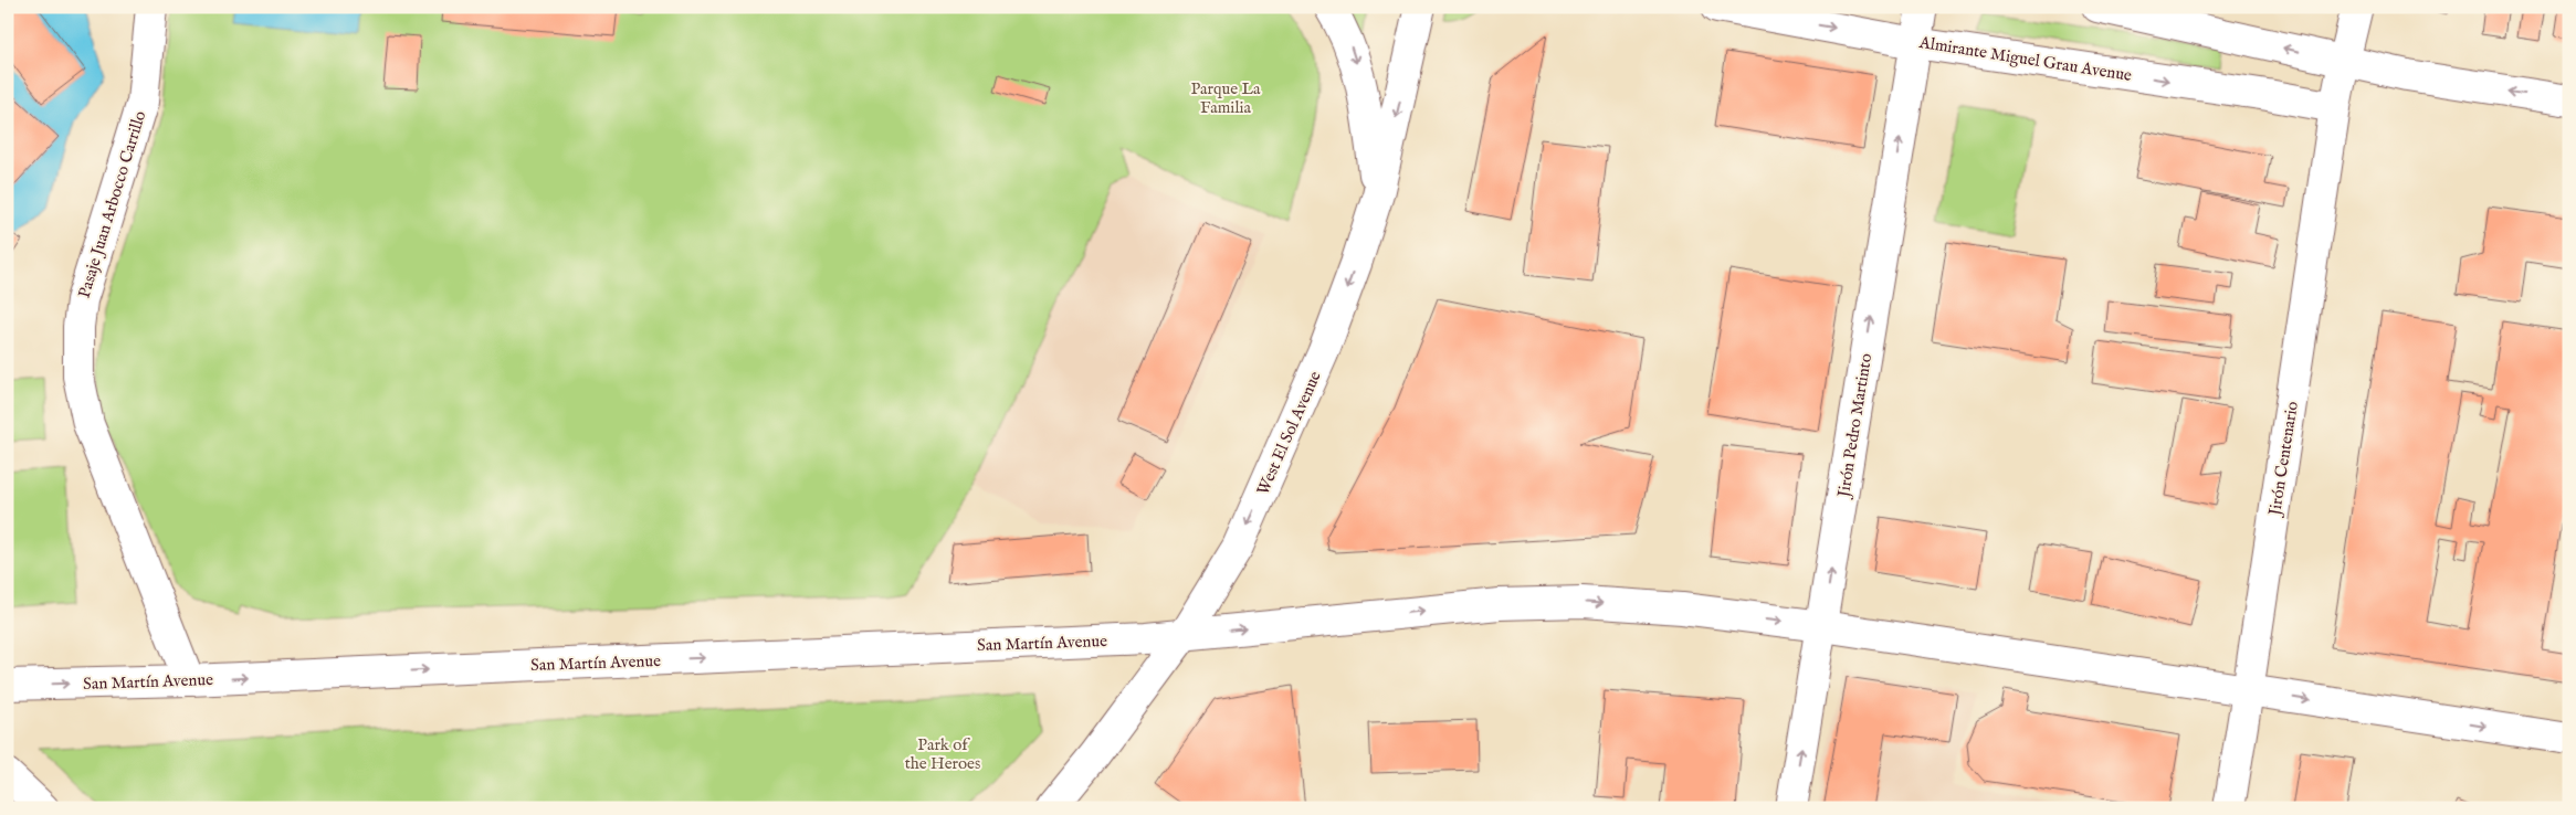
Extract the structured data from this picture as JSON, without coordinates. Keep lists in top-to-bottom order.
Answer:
{
  "streets": {
    "main road": [
      "Almirante Miguel Grau Avenue",
      "Pasaje Juan Arbocco Carrillo",
      "Jirón Pedro Martinto",
      "West El Sol Avenue",
      "Jirón Centenario",
      "San Martín Avenue"
    ]
  },
  "crossings": [
    ["Almirante Miguel Grau Avenue", "Jirón Pedro Martinto"],
    ["Almirante Miguel Grau Avenue", "Jirón Centenario"],
    ["Pasaje Juan Arbocco Carrillo", "San Martín Avenue"],
    ["Jirón Pedro Martinto", "San Martín Avenue"],
    ["West El Sol Avenue", "San Martín Avenue"],
    ["Jirón Centenario", "San Martín Avenue"]
  ],
  "one_way": ["Jirón Pedro Martinto", "West El Sol Avenue", "San Martín Avenue"],
  "parks": ["Parque La Familia", "Park of the Heroes"]
}
